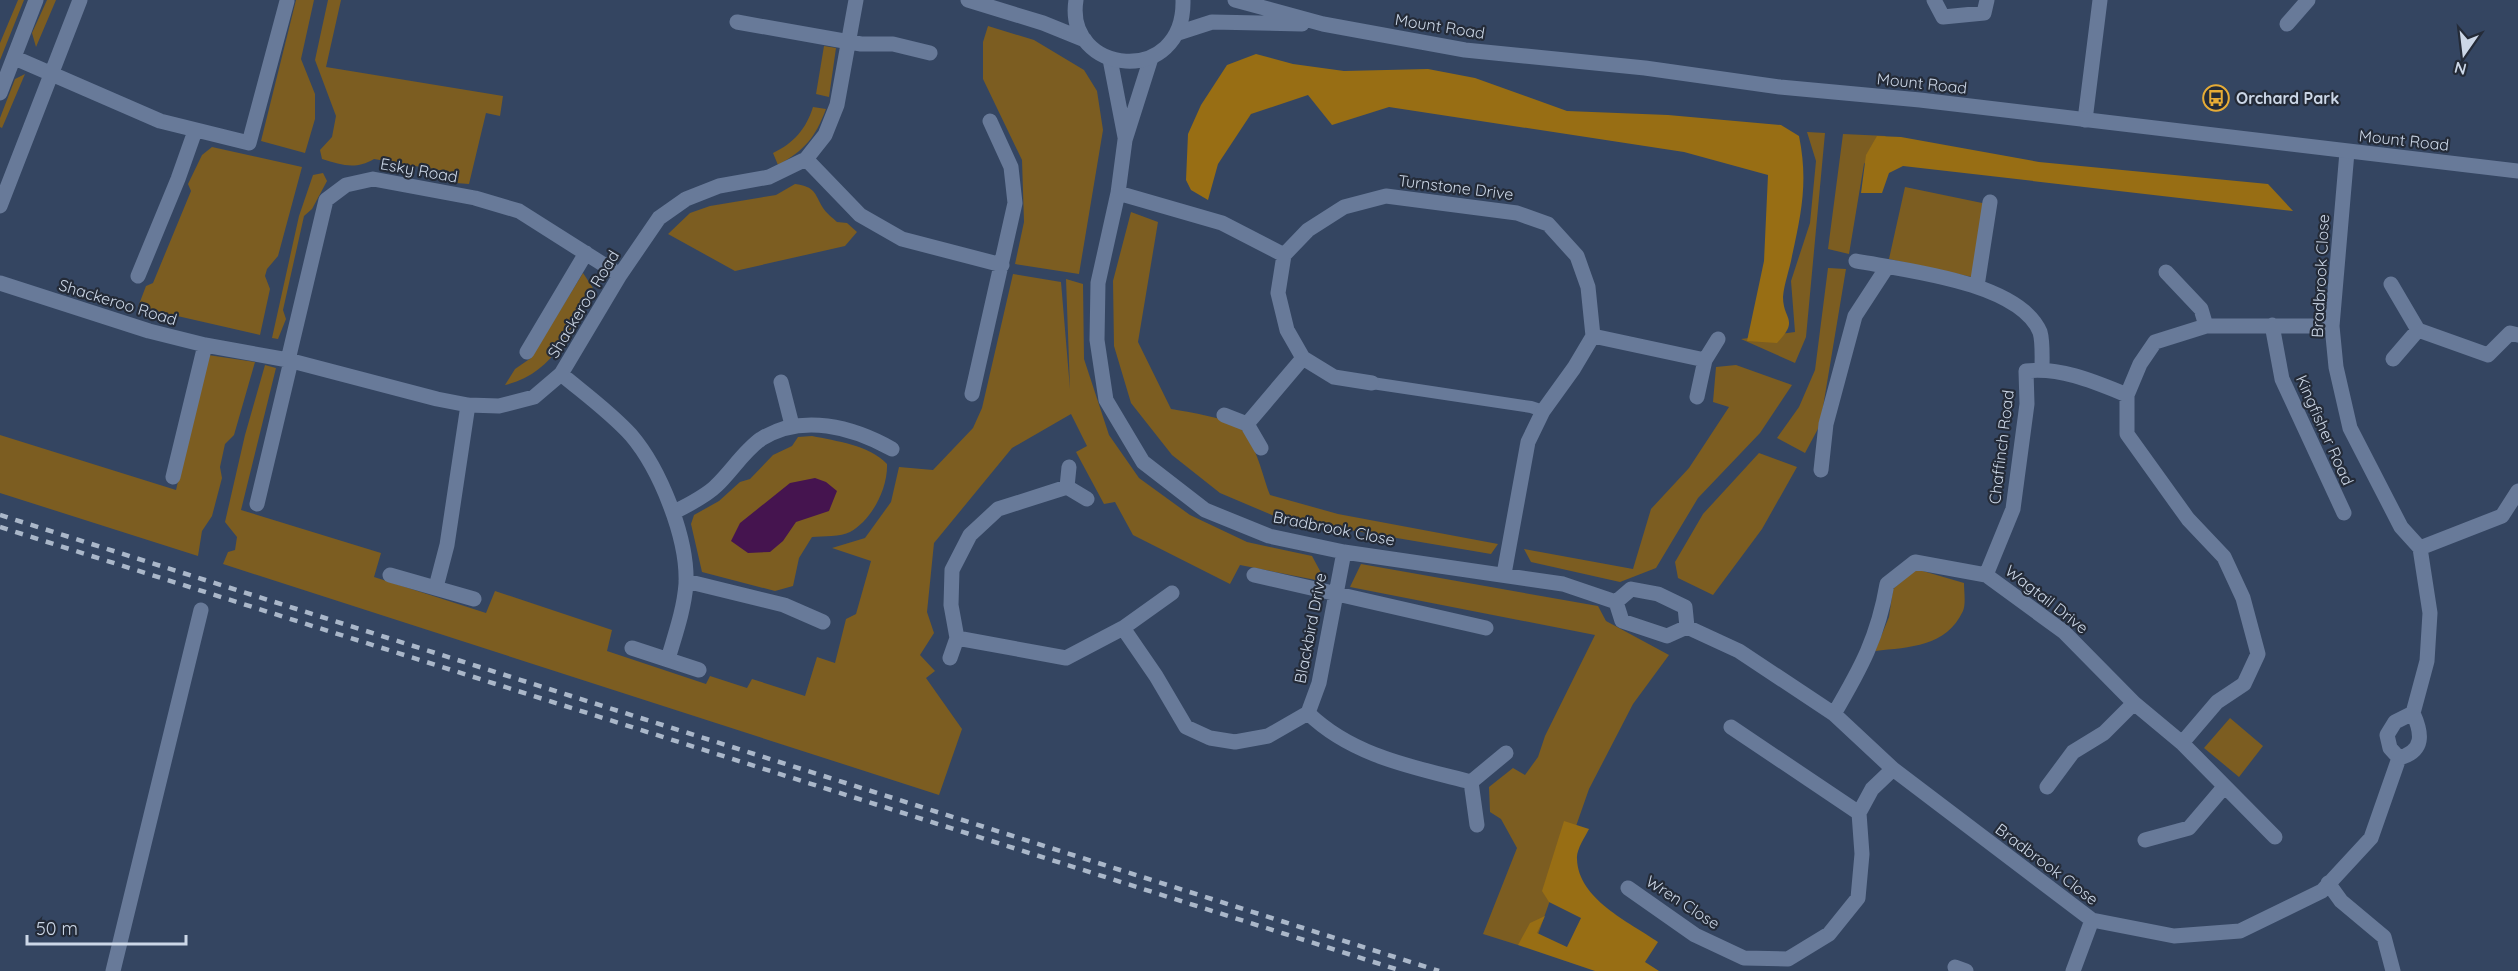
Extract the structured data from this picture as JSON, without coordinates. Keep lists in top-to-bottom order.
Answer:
{
  "streets": {
    "street": [
      "Mount Road",
      "Esky Road",
      "Turnstone Drive",
      "Bradbrook Close",
      "Shackeroo Road",
      "Kingfisher Road",
      "Chaffinch Road",
      "Wagtail Drive",
      "Blackbird Drive",
      "Wren Close"
    ]
  },
  "crossings": [
    ["Mount Road", "Bradbrook Close"],
    ["Esky Road", "Shackeroo Road"],
    ["Bradbrook Close", "Wagtail Drive"],
    ["Bradbrook Close", "Blackbird Drive"],
    ["Chaffinch Road", "Wagtail Drive"]
  ],
  "places": {
    "bus stop": ["Orchard Park"]
  },
  "scale_bar": "50 m",
  "north": "bottom"
}
